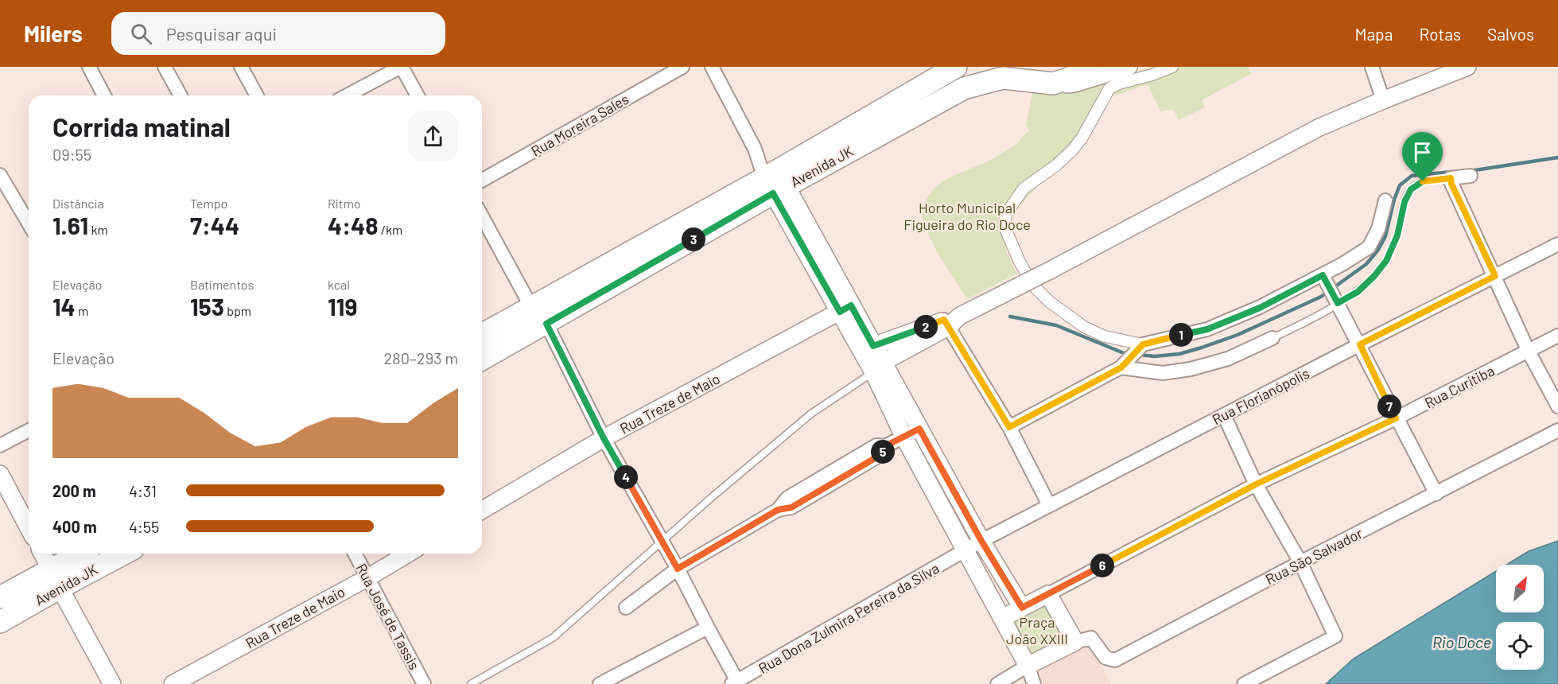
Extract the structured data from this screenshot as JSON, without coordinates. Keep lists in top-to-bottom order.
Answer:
{
  "streets": {
    "main road": ["Avenida JK"],
    "street": [
      "Rua Moreira Sales",
      "Rua Curitiba",
      "Rua Florianópolis",
      "Rua Treze de Maio",
      "Rua São Salvador",
      "Rua José de Tassis",
      "Rua Dona Zulmira Pereira da Silva"
    ]
  },
  "crossings": [
    ["Rua Florianópolis", "Rua Dona Zulmira Pereira da Silva"],
    ["Rua Treze de Maio", "Rua José de Tassis"]
  ],
  "water": ["Rio Doce"],
  "parks": ["Horto Municipal Figueira do Rio Doce", "Praça João XXIII"],
  "north": "top right",
  "page": {
    "header": "Milers",
    "search": "Pesquisar aqui",
    "nav": ["Mapa", "Rotas", "Salvos"],
    "heading": ["Corrida matinal", "09:55"],
    "stats": [
      ["Distância", "1.61 km"],
      ["Tempo", "7:44"],
      ["Ritmo", "4:48 /km"],
      ["Elevação", "14 m"],
      ["Batimentos", "153 bpm"],
      ["kcal", "119"]
    ],
    "pins": [
      "3",
      "2",
      "1",
      "7",
      "5",
      "4",
      "6"
    ],
    "chart": ["Elevação", "280–293 m"],
    "list": [
      {
        "name": "200 m",
        "note": "4:31"
      },
      {
        "name": "400 m",
        "note": "4:55"
      }
    ]
  }
}
